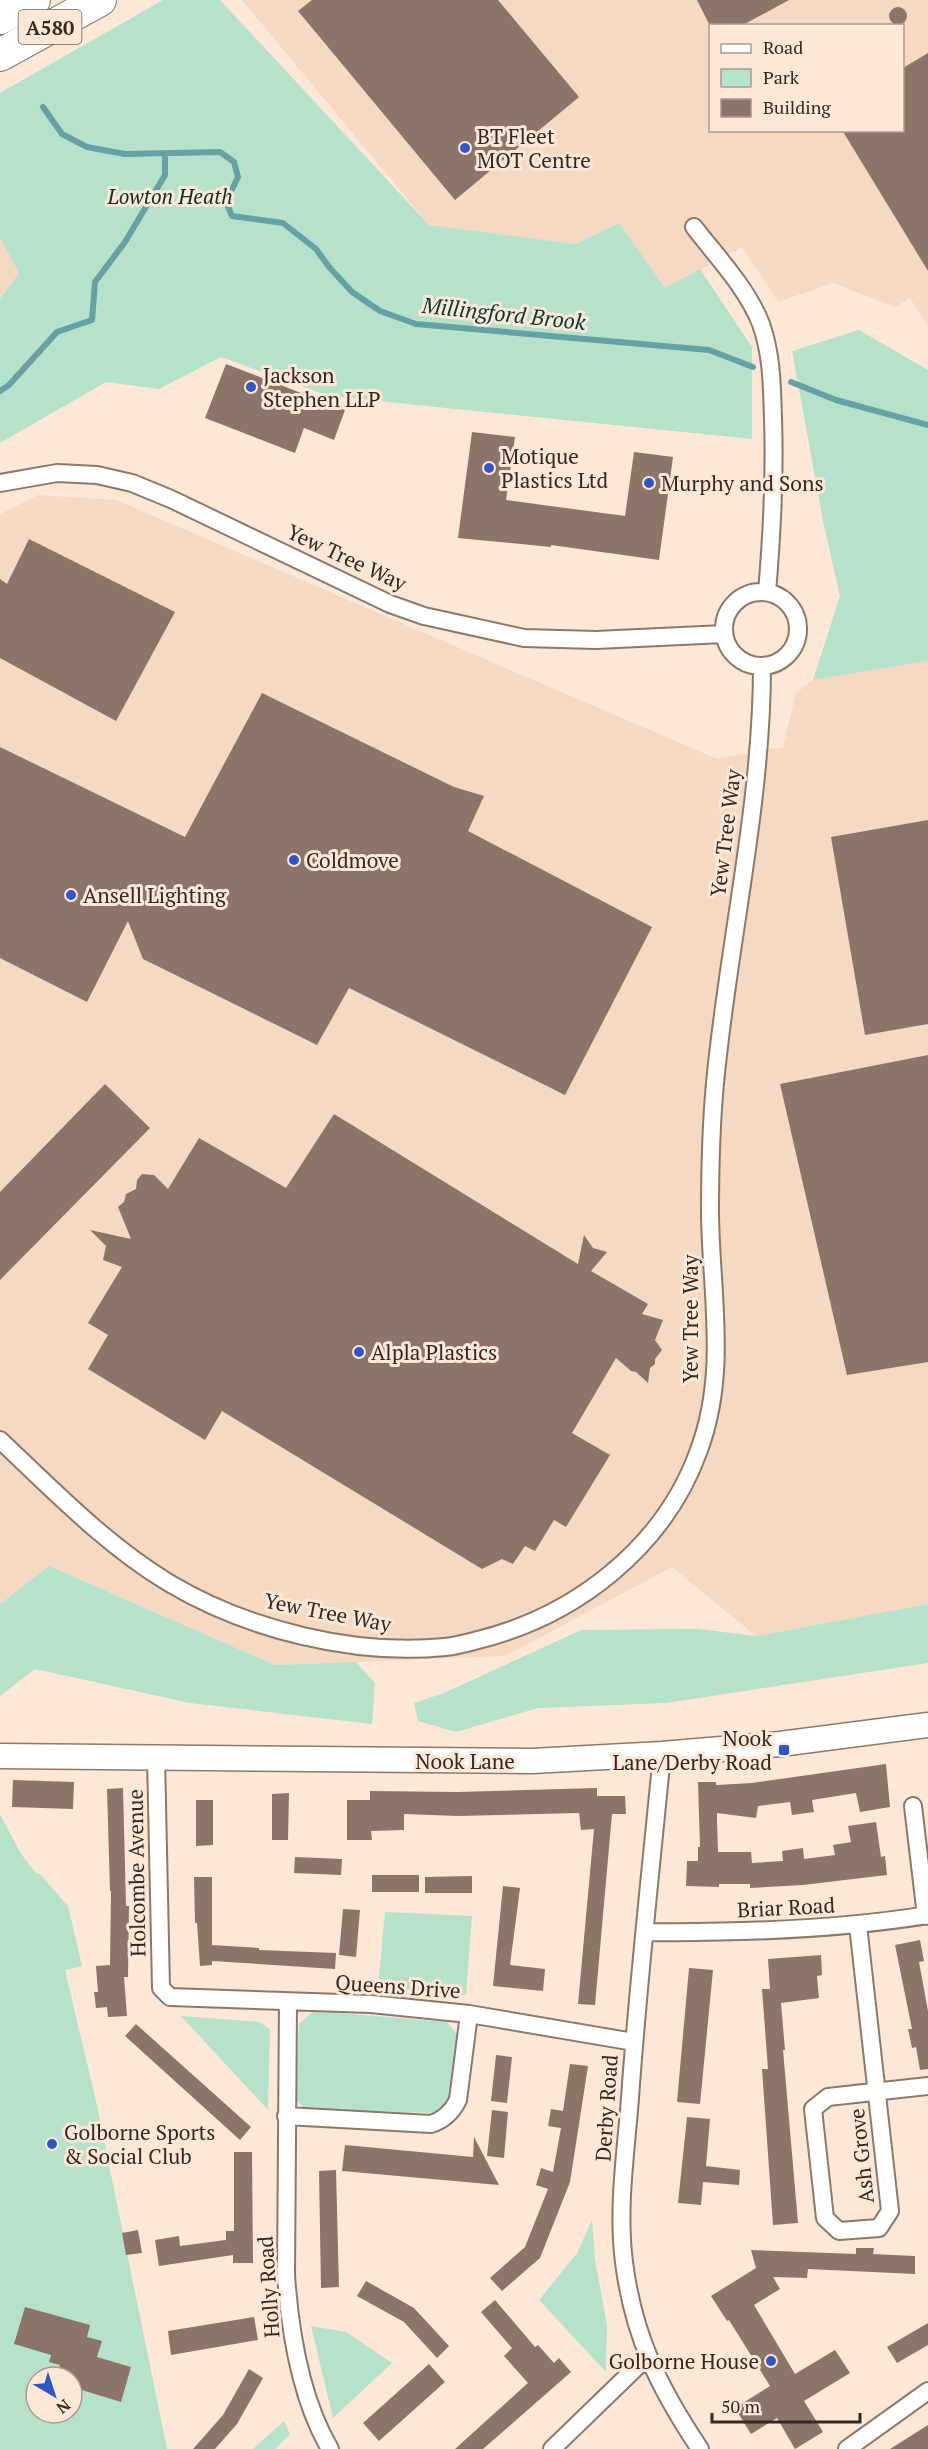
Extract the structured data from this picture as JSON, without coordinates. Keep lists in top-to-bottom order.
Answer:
{
  "streets": {
    "highway": ["A580"],
    "street": [
      "Yew Tree Way",
      "Nook Lane",
      "Holcombe Avenue",
      "Briar Road",
      "Queens Drive",
      "Derby Road",
      "Ash Grove",
      "Holly Road"
    ]
  },
  "crossings": [
    ["Nook Lane", "Holcombe Avenue"],
    ["Nook Lane", "Derby Road"],
    ["Holcombe Avenue", "Queens Drive"],
    ["Briar Road", "Derby Road"],
    ["Briar Road", "Ash Grove"],
    ["Queens Drive", "Derby Road"],
    ["Queens Drive", "Holly Road"]
  ],
  "water": ["Millingford Brook"],
  "parks": ["Lowton Heath"],
  "places": {
    "other": [
      "BT Fleet MOT Centre",
      "Jackson Stephen LLP",
      "Motique Plastics Ltd",
      "Murphy and Sons",
      "Coldmove",
      "Ansell Lighting",
      "Alpla Plastics",
      "Golborne Sports & Social Club",
      "Golborne House"
    ],
    "transit": ["Nook Lane/Derby Road"]
  },
  "legend": ["Road", "Park", "Building"],
  "scale_bar": "50 m",
  "north": "bottom right"
}
